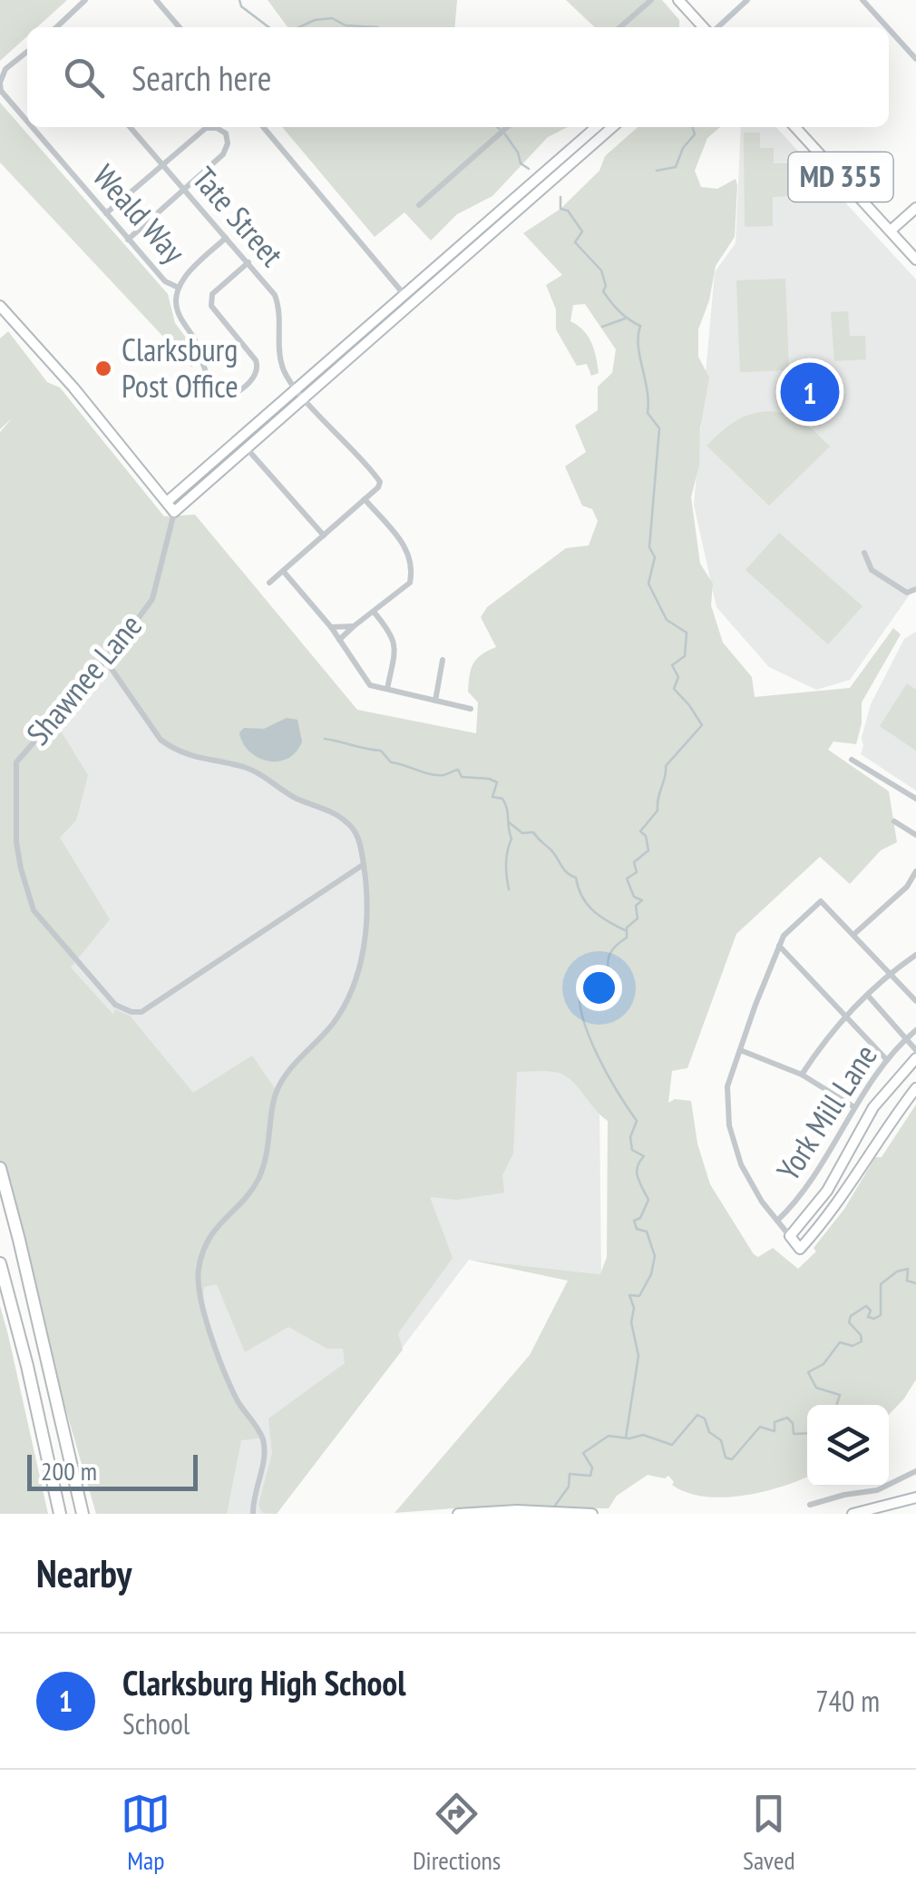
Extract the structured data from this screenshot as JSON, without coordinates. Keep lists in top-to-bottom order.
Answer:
{
  "streets": {
    "street": [
      "MD 355",
      "Weald Way",
      "Tate Street",
      "Shawnee Lane",
      "York Mill Lane"
    ]
  },
  "places": ["Clarksburg Post Office"],
  "scale_bar": "200 m",
  "page": {
    "search": "Search here",
    "pins": "1",
    "scale": "200 m",
    "heading": "Nearby",
    "list": [
      {
        "mark": "1",
        "name": "Clarksburg High School",
        "note": "School",
        "value": "740 m"
      }
    ],
    "nav": ["Map", "Directions", "Saved"]
  }
}
